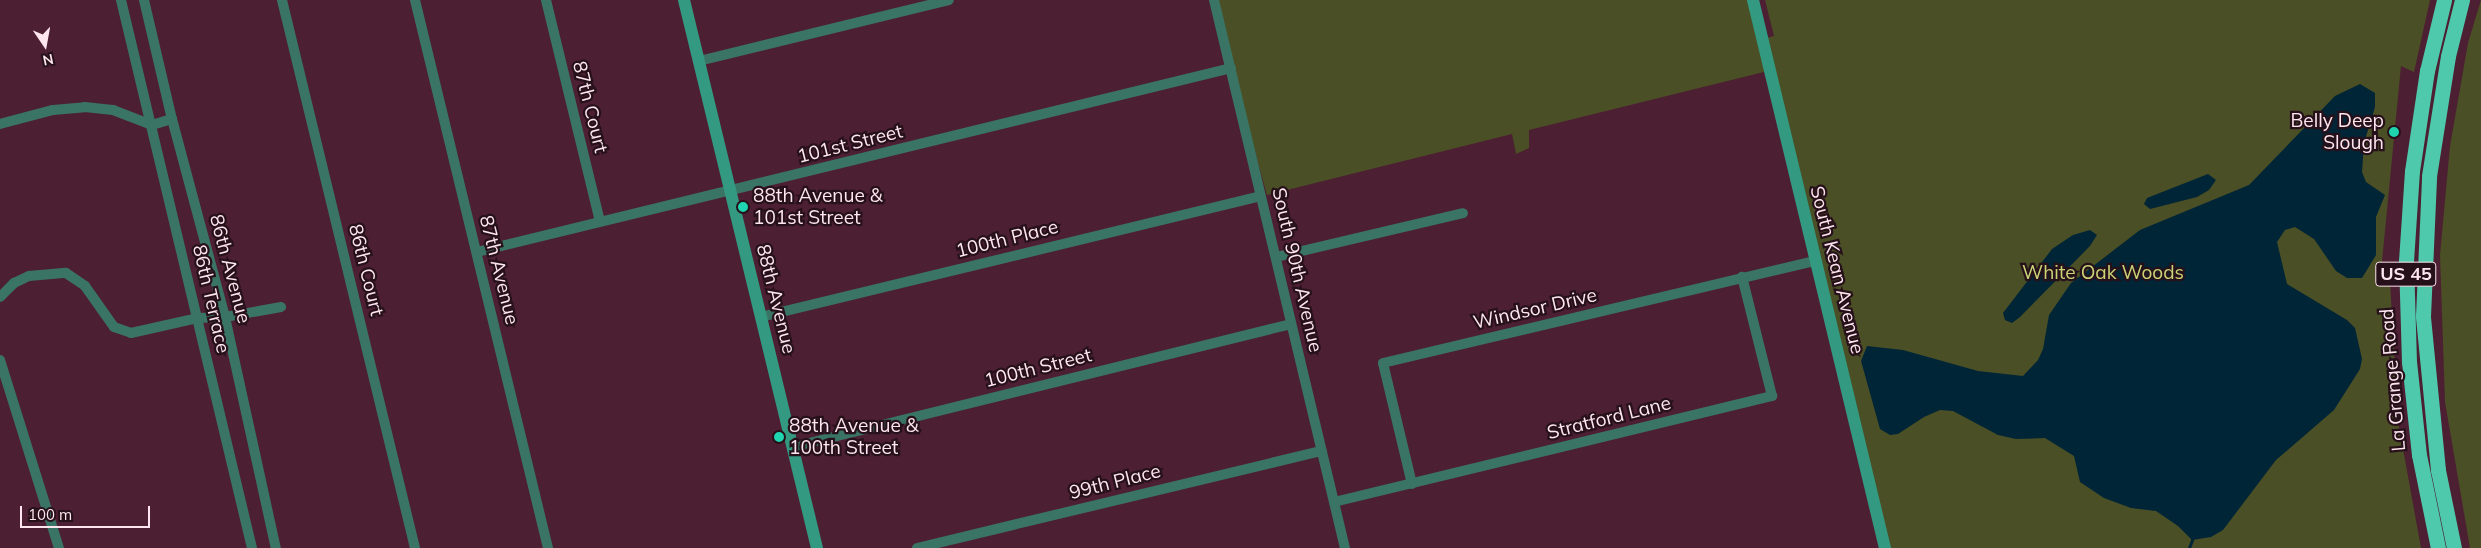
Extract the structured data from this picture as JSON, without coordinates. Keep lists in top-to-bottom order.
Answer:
{
  "streets": {
    "highway": ["US 45", "La Grange Road"],
    "street": [
      "87th Court",
      "101st Street",
      "100th Place",
      "86th Avenue",
      "86th Court",
      "87th Avenue",
      "South 90th Avenue",
      "South Kean Avenue",
      "86th Terrace",
      "88th Avenue",
      "Windsor Drive",
      "100th Street",
      "Stratford Lane",
      "99th Place"
    ]
  },
  "crossings": [
    ["87th Court", "101st Street"],
    ["101st Street", "87th Avenue"],
    ["101st Street", "South 90th Avenue"],
    ["101st Street", "88th Avenue"],
    ["100th Place", "South 90th Avenue"],
    ["100th Place", "88th Avenue"],
    ["South 90th Avenue", "100th Street"],
    ["South 90th Avenue", "Stratford Lane"],
    ["South 90th Avenue", "99th Place"],
    ["South Kean Avenue", "Windsor Drive"],
    ["88th Avenue", "100th Street"],
    ["Windsor Drive", "Stratford Lane"]
  ],
  "parks": ["White Oak Woods"],
  "places": ["Belly Deep Slough", "88th Avenue & 101st Street", "88th Avenue & 100th Street"],
  "scale_bar": "100 m",
  "north": "bottom"
}
